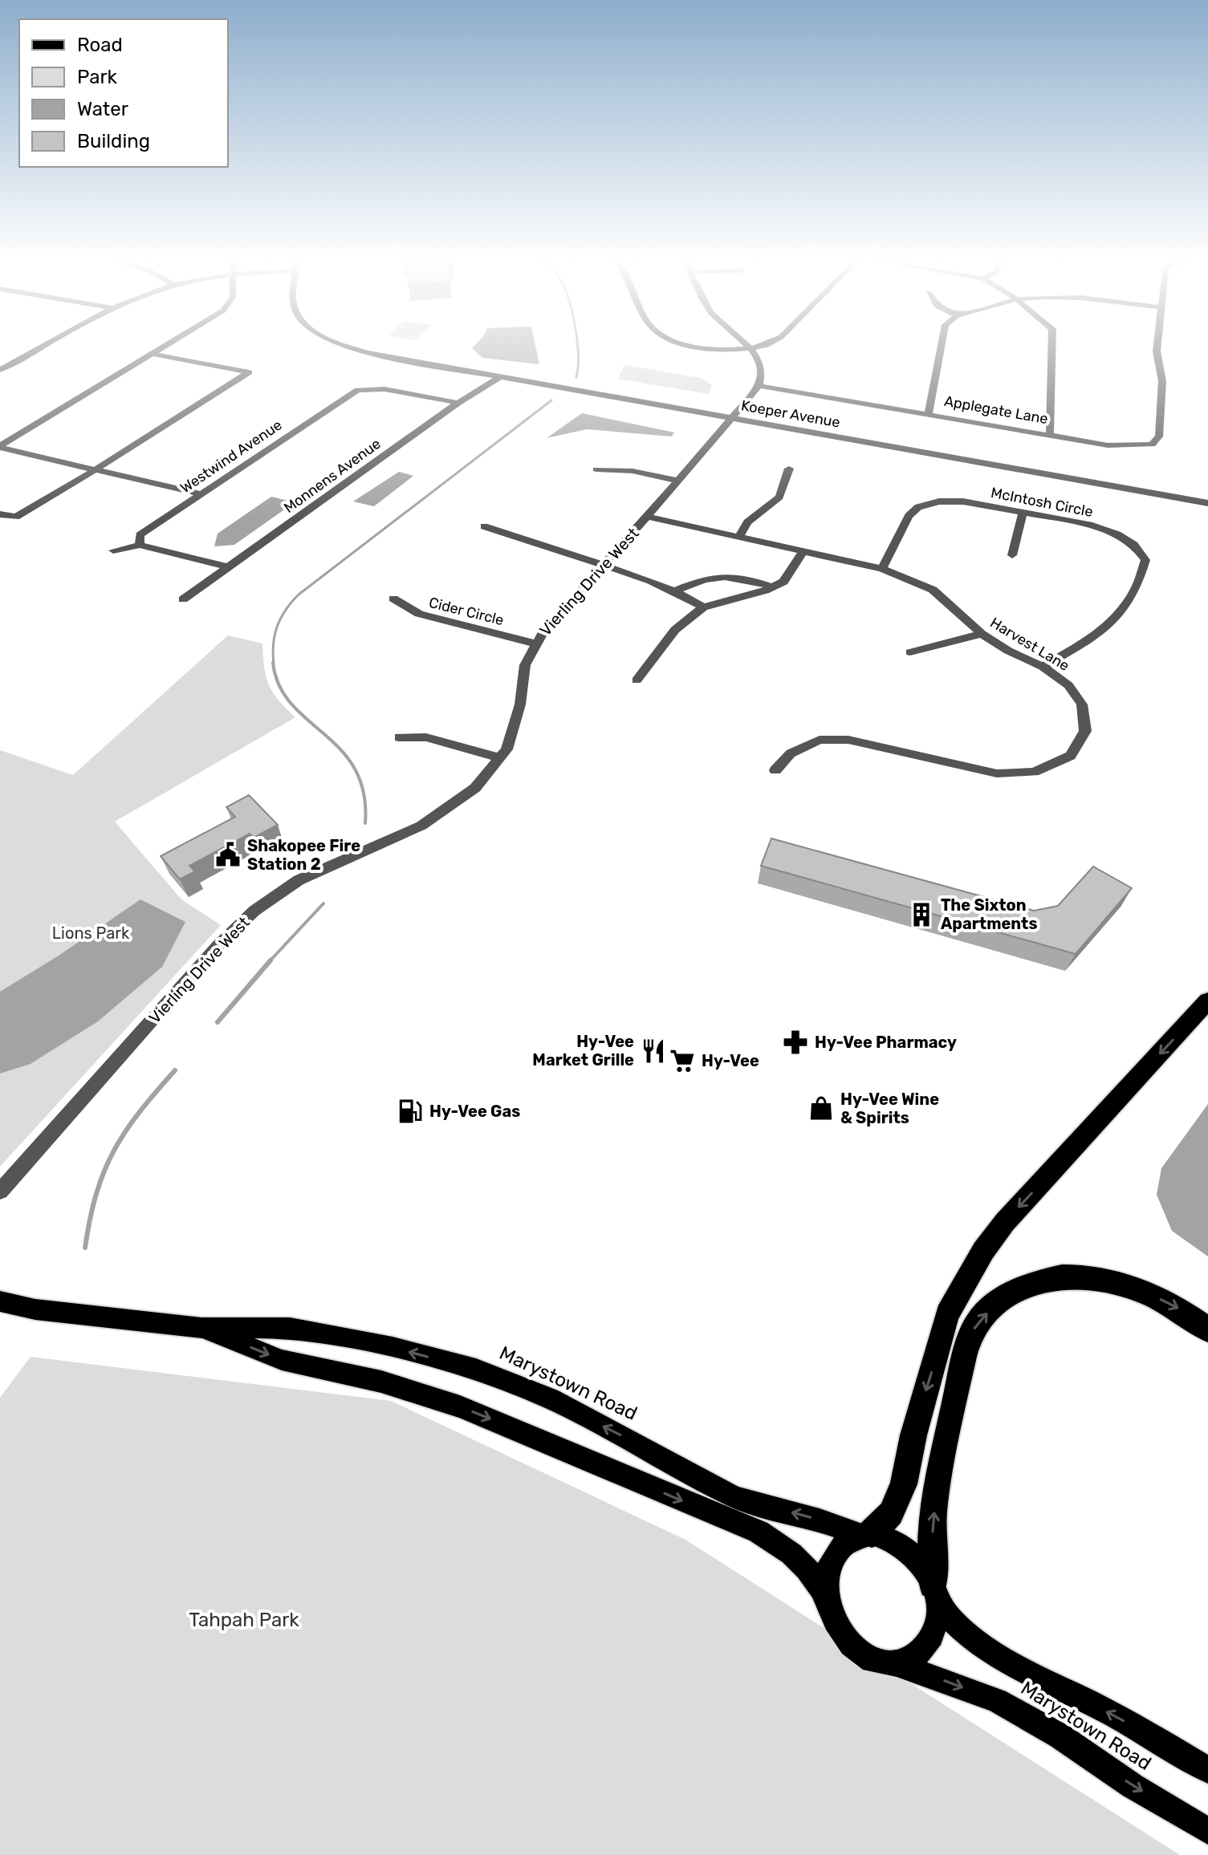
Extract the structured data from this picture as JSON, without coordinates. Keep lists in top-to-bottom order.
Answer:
{
  "streets": {
    "main road": ["Marystown Road"],
    "street": [
      "Applegate Lane",
      "Koeper Avenue",
      "Westwind Avenue",
      "Monnens Avenue",
      "McIntosh Circle",
      "Vierling Drive West",
      "Cider Circle",
      "Harvest Lane"
    ]
  },
  "crossings": [
    ["Applegate Lane", "Vierling Drive West"],
    ["Koeper Avenue", "Monnens Avenue"],
    ["Koeper Avenue", "Vierling Drive West"],
    ["Westwind Avenue", "Monnens Avenue"],
    ["McIntosh Circle", "Harvest Lane"],
    ["Vierling Drive West", "Cider Circle"],
    ["Vierling Drive West", "Harvest Lane"]
  ],
  "parks": ["Lions Park", "Tahpah Park"],
  "places": {
    "public building": ["Shakopee Fire Station 2"],
    "building": ["The Sixton Apartments"],
    "pharmacy": ["Hy-Vee Pharmacy"],
    "restaurant": ["Hy-Vee Market Grille"],
    "supermarket": ["Hy-Vee"],
    "shop": ["Hy-Vee Wine & Spirits"],
    "fuel station": ["Hy-Vee Gas"]
  },
  "legend": [
    "Road",
    "Park",
    "Water",
    "Building"
  ]
}
